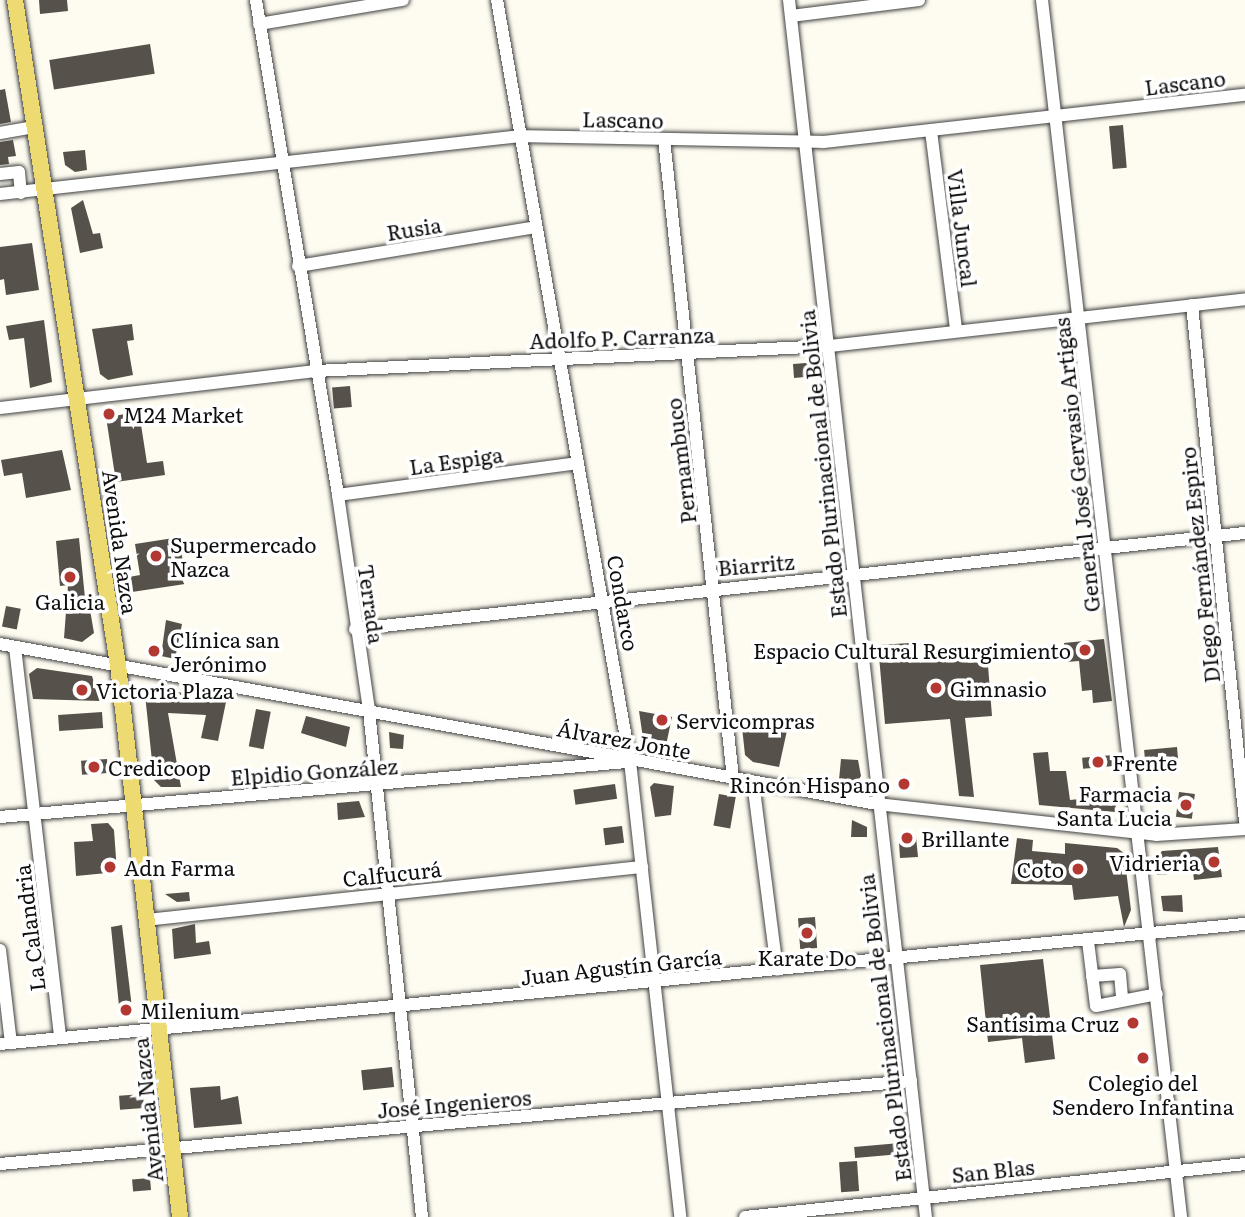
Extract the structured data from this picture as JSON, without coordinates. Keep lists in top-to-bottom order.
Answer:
{
  "streets": {
    "main road": ["Avenida Nazca"],
    "street": [
      "Lascano",
      "Rusia",
      "Villa Juncal",
      "Adolfo P. Carranza",
      "La Espiga",
      "Pernambuco",
      "Estado Plurinacional de Bolivia",
      "General José Gervasio Artigas",
      "Biarritz",
      "DIego Fernández Espiro",
      "Condarco",
      "Terrada",
      "Álvarez Jonte",
      "Elpidio González",
      "Calfucurá",
      "La Calandria",
      "Juan Agustín García",
      "José Ingenieros",
      "San Blas"
    ]
  },
  "crossings": [
    ["Lascano", "Villa Juncal"],
    ["Lascano", "Pernambuco"],
    ["Lascano", "Estado Plurinacional de Bolivia"],
    ["Lascano", "General José Gervasio Artigas"],
    ["Lascano", "Avenida Nazca"],
    ["Lascano", "Condarco"],
    ["Lascano", "Terrada"],
    ["Rusia", "Condarco"],
    ["Rusia", "Terrada"],
    ["Villa Juncal", "Adolfo P. Carranza"],
    ["Adolfo P. Carranza", "Pernambuco"],
    ["Adolfo P. Carranza", "Estado Plurinacional de Bolivia"],
    ["Adolfo P. Carranza", "General José Gervasio Artigas"],
    ["Adolfo P. Carranza", "Avenida Nazca"],
    ["Adolfo P. Carranza", "DIego Fernández Espiro"],
    ["Adolfo P. Carranza", "Condarco"],
    ["Adolfo P. Carranza", "Terrada"],
    ["La Espiga", "Condarco"],
    ["La Espiga", "Terrada"],
    ["Pernambuco", "Biarritz"],
    ["Pernambuco", "Álvarez Jonte"],
    ["Estado Plurinacional de Bolivia", "Biarritz"],
    ["Estado Plurinacional de Bolivia", "Álvarez Jonte"],
    ["Estado Plurinacional de Bolivia", "Juan Agustín García"],
    ["Estado Plurinacional de Bolivia", "José Ingenieros"],
    ["Estado Plurinacional de Bolivia", "San Blas"],
    ["General José Gervasio Artigas", "Biarritz"],
    ["General José Gervasio Artigas", "Álvarez Jonte"],
    ["General José Gervasio Artigas", "Juan Agustín García"],
    ["General José Gervasio Artigas", "San Blas"],
    ["Avenida Nazca", "Álvarez Jonte"],
    ["Avenida Nazca", "Elpidio González"],
    ["Avenida Nazca", "Calfucurá"],
    ["Avenida Nazca", "Juan Agustín García"],
    ["Avenida Nazca", "José Ingenieros"],
    ["Biarritz", "DIego Fernández Espiro"],
    ["Biarritz", "Condarco"],
    ["Biarritz", "Terrada"],
    ["Condarco", "Álvarez Jonte"],
    ["Condarco", "Elpidio González"],
    ["Condarco", "Calfucurá"],
    ["Condarco", "Juan Agustín García"],
    ["Condarco", "José Ingenieros"],
    ["Terrada", "Álvarez Jonte"],
    ["Terrada", "Elpidio González"],
    ["Terrada", "Calfucurá"],
    ["Terrada", "Juan Agustín García"],
    ["Terrada", "José Ingenieros"],
    ["Álvarez Jonte", "Elpidio González"],
    ["Álvarez Jonte", "La Calandria"],
    ["Elpidio González", "La Calandria"],
    ["La Calandria", "Juan Agustín García"]
  ],
  "places": [
    "M24 Market",
    "Supermercado Nazca",
    "Galicia",
    "Espacio Cultural Resurgimiento",
    "Clínica san Jerónimo",
    "Gimnasio",
    "Victoria Plaza",
    "Servicompras",
    "Frente",
    "Credicoop",
    "Rincón Hispano",
    "Farmacia Santa Lucia",
    "Brillante",
    "Vidrieria",
    "Adn Farma",
    "Coto",
    "Karate Do",
    "Milenium",
    "Santísima Cruz",
    "Colegio del Sendero Infantina"
  ]
}
